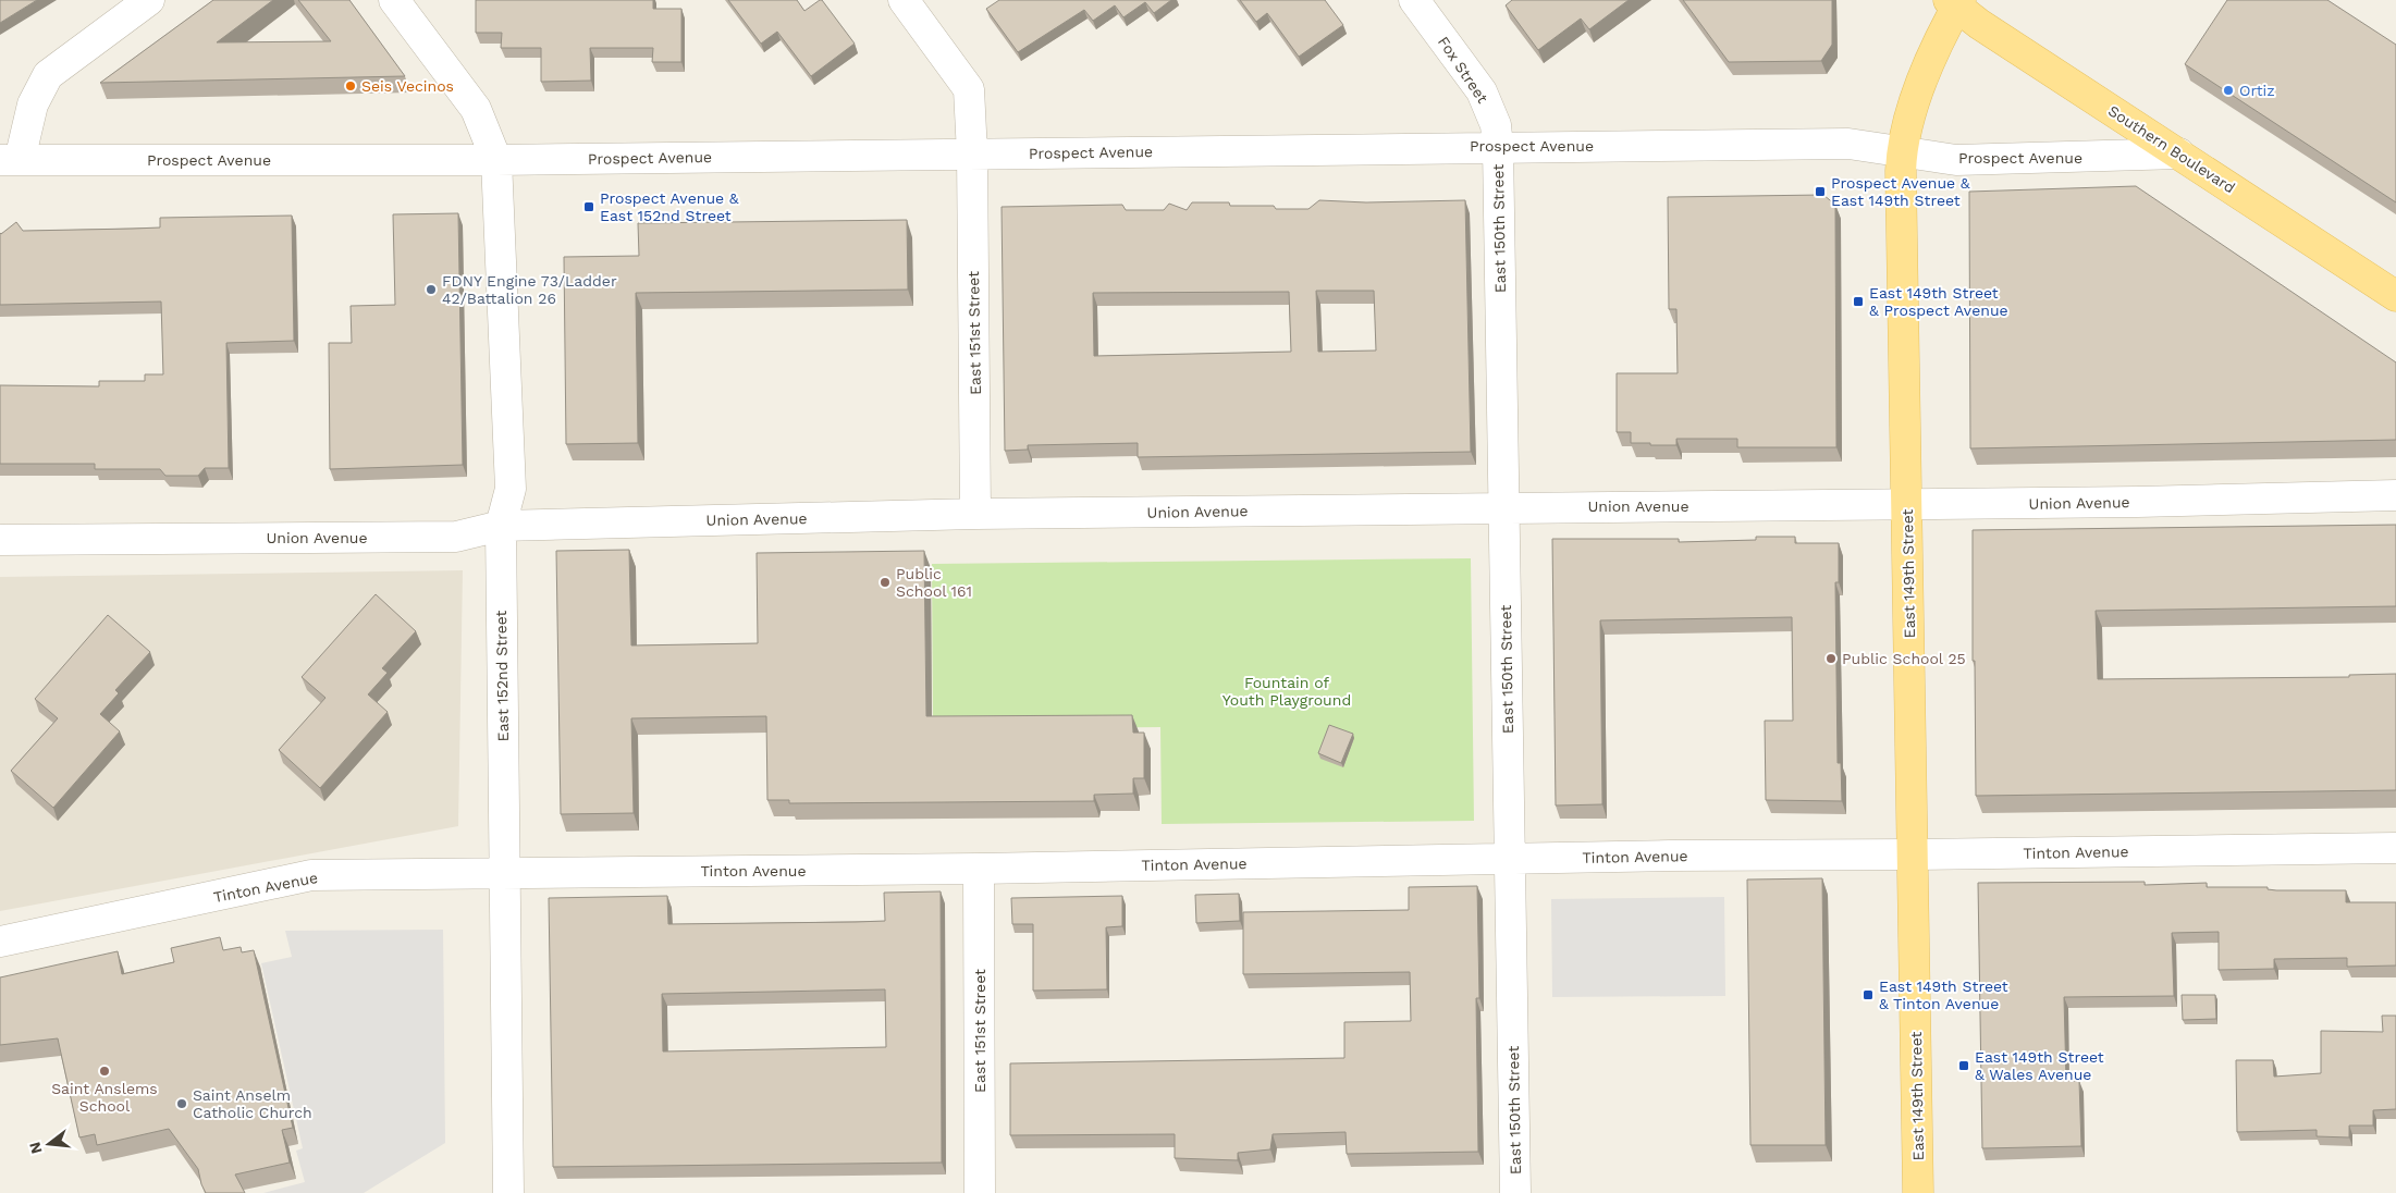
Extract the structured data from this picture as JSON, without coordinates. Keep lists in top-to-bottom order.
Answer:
{
  "streets": {
    "main road": ["Southern Boulevard", "East 149th Street"],
    "street": [
      "Fox Street",
      "Prospect Avenue",
      "East 150th Street",
      "East 151st Street",
      "Union Avenue",
      "East 152nd Street",
      "Tinton Avenue"
    ]
  },
  "crossings": [
    ["Fox Street", "Prospect Avenue"],
    ["Fox Street", "East 150th Street"],
    ["Prospect Avenue", "Southern Boulevard"],
    ["Prospect Avenue", "East 150th Street"],
    ["Prospect Avenue", "East 151st Street"],
    ["Prospect Avenue", "East 149th Street"],
    ["Prospect Avenue", "East 152nd Street"],
    ["Southern Boulevard", "East 149th Street"],
    ["East 150th Street", "Union Avenue"],
    ["East 150th Street", "Tinton Avenue"],
    ["East 151st Street", "Union Avenue"],
    ["East 151st Street", "Tinton Avenue"],
    ["Union Avenue", "East 149th Street"],
    ["Union Avenue", "East 152nd Street"],
    ["East 149th Street", "Tinton Avenue"],
    ["East 152nd Street", "Tinton Avenue"]
  ],
  "parks": ["Fountain of Youth Playground"],
  "places": {
    "other": [
      "Seis Vecinos",
      "Ortiz",
      "FDNY Engine 73/Ladder 42/Battalion 26",
      "Public School 161",
      "Public School 25",
      "Saint Anslems School",
      "Saint Anselm Catholic Church"
    ],
    "transit": [
      "Prospect Avenue & East 149th Street",
      "Prospect Avenue & East 152nd Street",
      "East 149th Street & Prospect Avenue",
      "East 149th Street & Tinton Avenue",
      "East 149th Street & Wales Avenue"
    ]
  },
  "north": "left"
}
